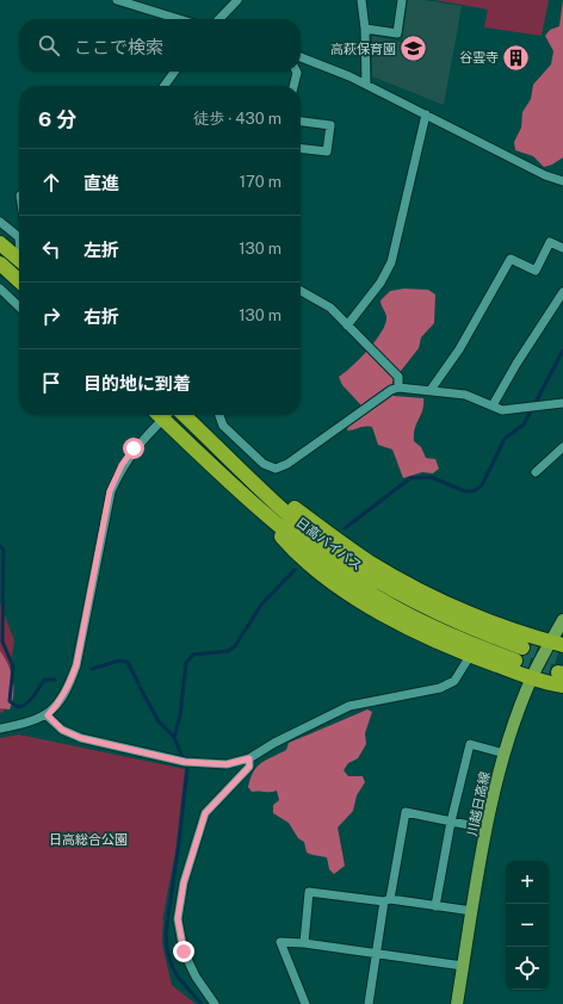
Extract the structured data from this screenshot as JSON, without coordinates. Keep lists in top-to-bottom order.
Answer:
{
  "streets": {
    "highway": ["日高バイパス"],
    "main road": ["川越日高線"]
  },
  "parks": ["日高総合公園"],
  "places": {
    "school or university": ["高萩保育園"],
    "building": ["谷雲寺"]
  },
  "page": {
    "search": "ここで検索",
    "heading": ["6 分", "徒歩 · 430 m"],
    "list": [
      ["直進", "170 m"],
      ["左折", "130 m"],
      ["右折", "130 m"],
      "目的地に到着"
    ],
    "map_buttons": ["+", "−"]
  }
}
